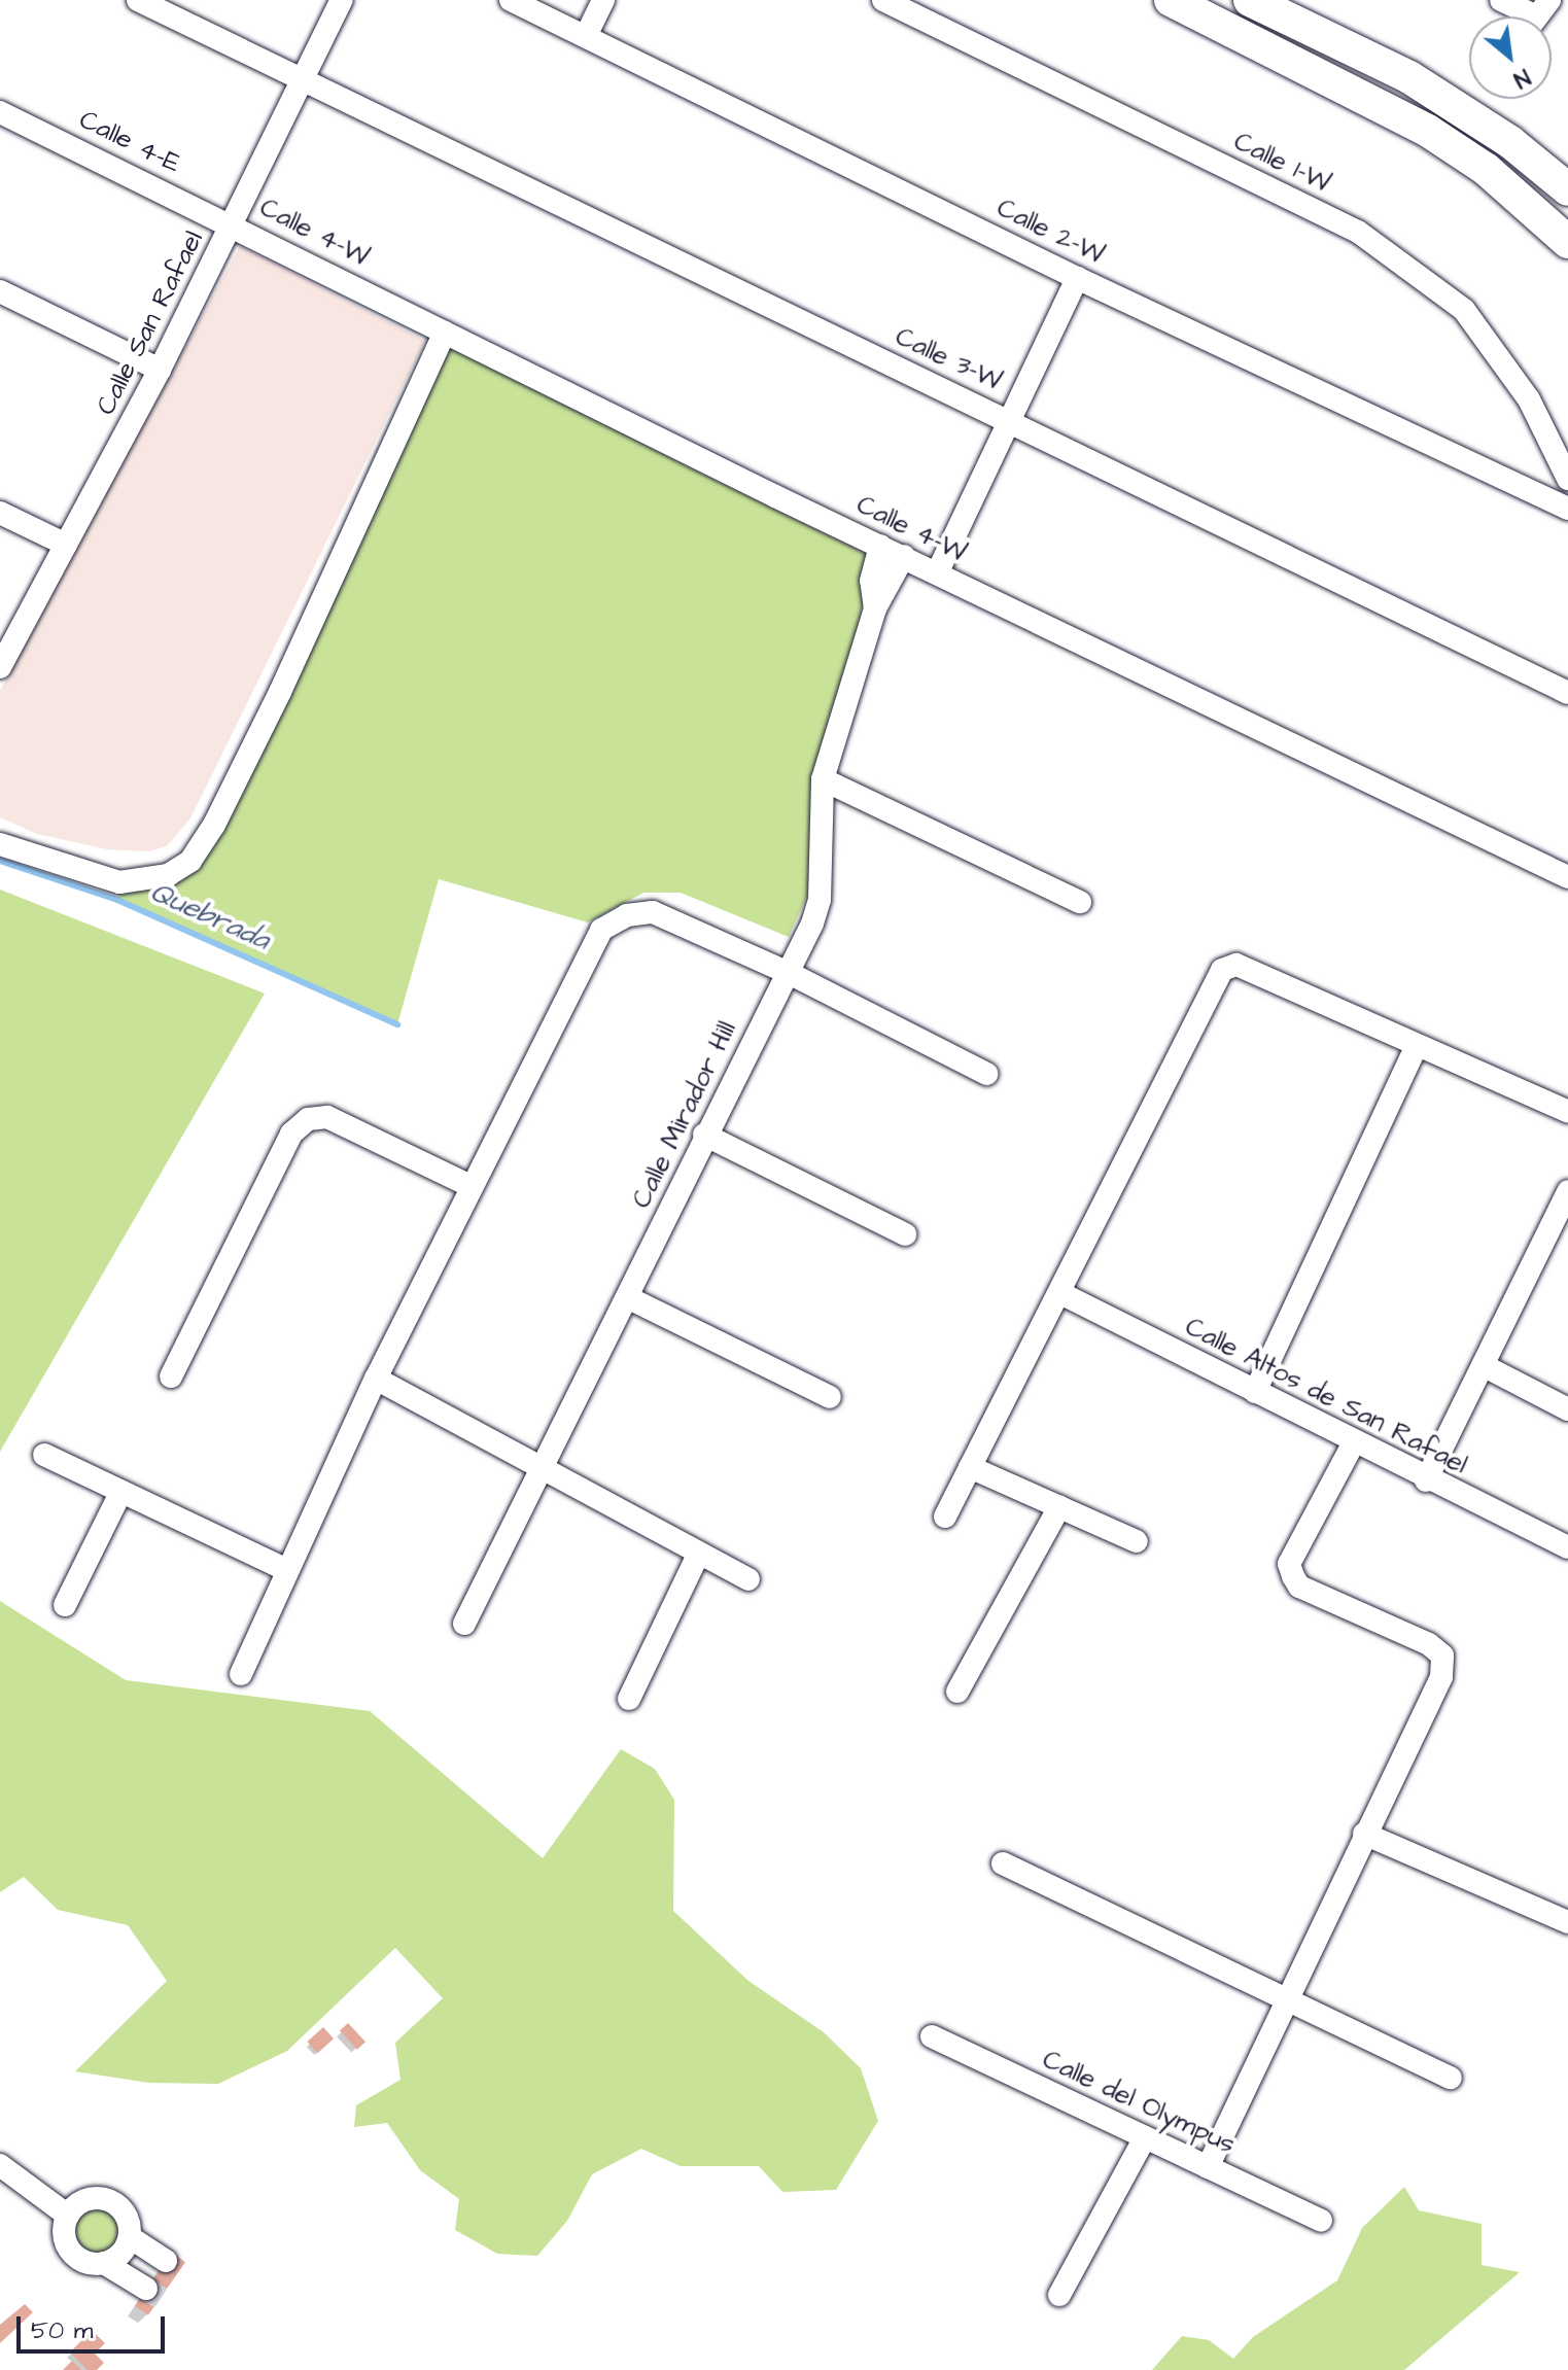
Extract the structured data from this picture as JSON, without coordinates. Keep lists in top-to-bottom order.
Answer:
{
  "streets": {
    "street": [
      "Calle 4-E",
      "Calle 1-W",
      "Calle 2-W",
      "Calle 4-W",
      "Calle San Rafael",
      "Calle 3-W",
      "Calle Mirador Hill",
      "Calle Altos de San Rafael",
      "Calle del Olympus"
    ]
  },
  "crossings": [
    ["Calle 4-E", "Calle 4-W"],
    ["Calle 4-E", "Calle San Rafael"],
    ["Calle 4-W", "Calle San Rafael"],
    ["Calle 4-W", "Calle Mirador Hill"],
    ["Calle San Rafael", "Calle 3-W"]
  ],
  "water": ["Quebrada"],
  "scale_bar": "50 m",
  "north": "bottom right"
}
